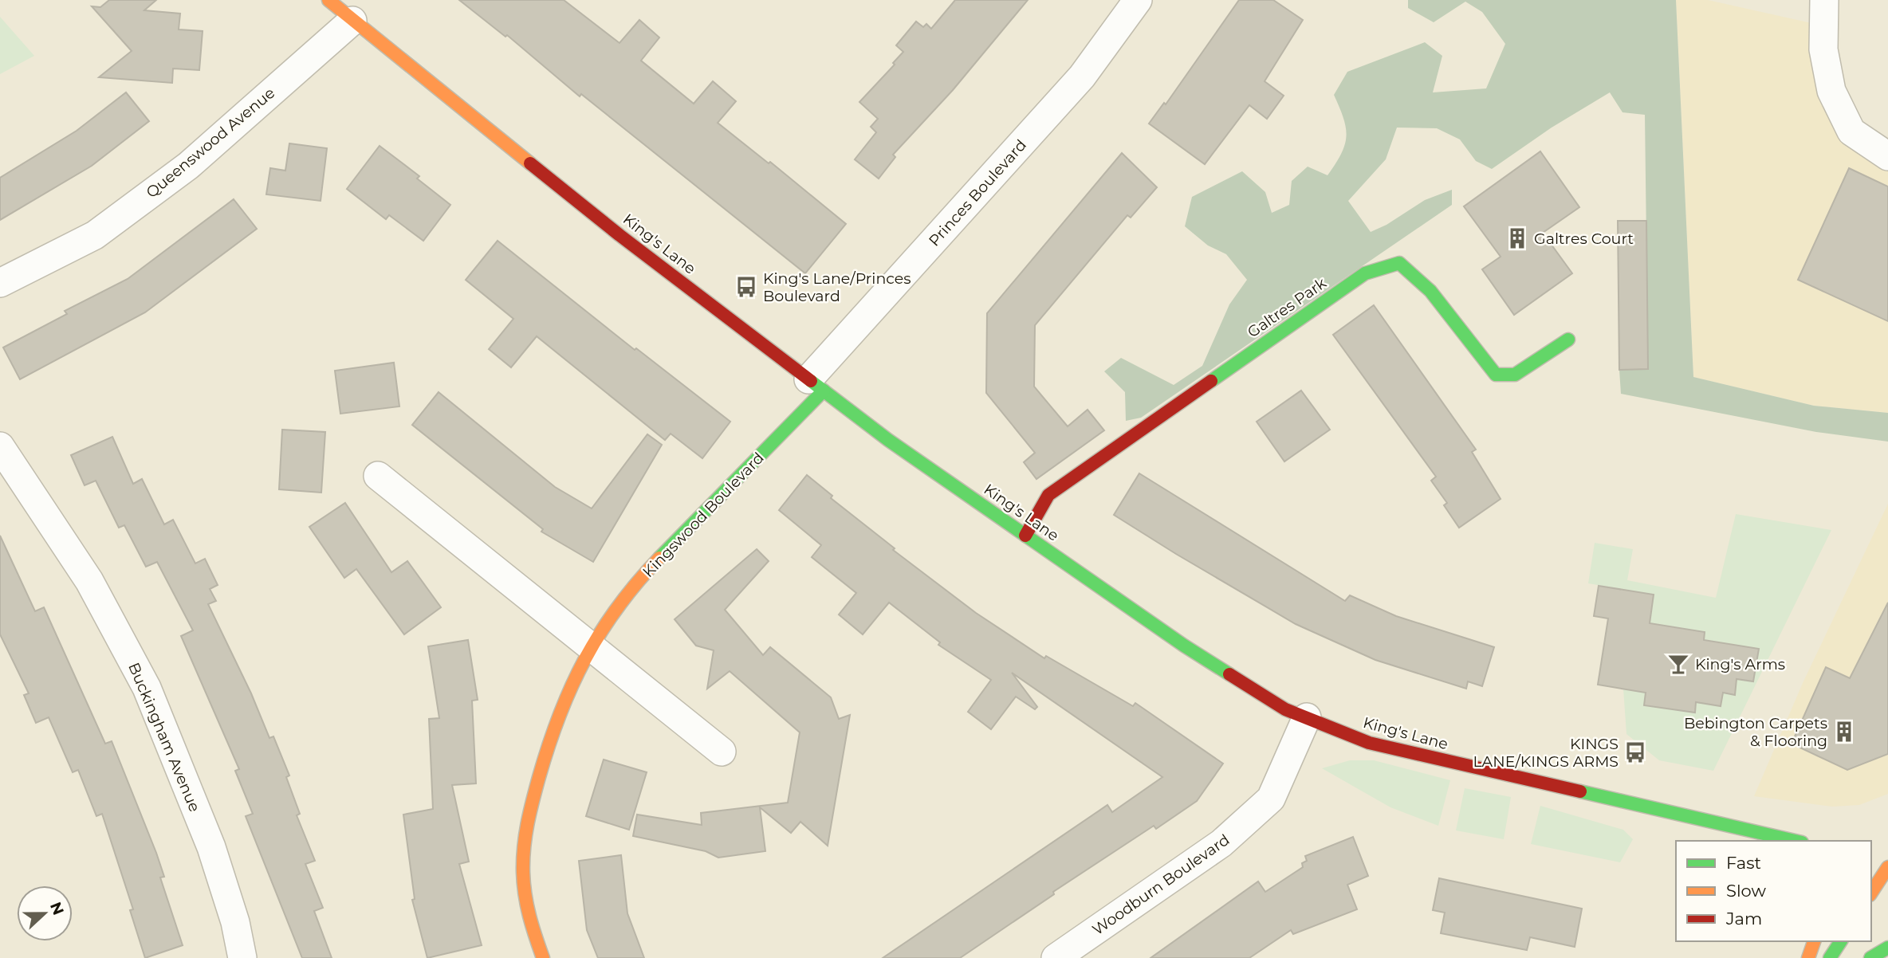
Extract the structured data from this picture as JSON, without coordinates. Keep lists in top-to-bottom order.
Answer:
{
  "streets": {
    "street": [
      "Queenswood Avenue",
      "Princes Boulevard",
      "King's Lane",
      "Galtres Park",
      "Kingswood Boulevard",
      "Buckingham Avenue",
      "Woodburn Boulevard"
    ]
  },
  "crossings": [
    ["Queenswood Avenue", "King's Lane"],
    ["Princes Boulevard", "King's Lane"],
    ["Princes Boulevard", "Kingswood Boulevard"],
    ["King's Lane", "Galtres Park"],
    ["King's Lane", "Kingswood Boulevard"],
    ["King's Lane", "Woodburn Boulevard"]
  ],
  "places": {
    "building": ["Galtres Court", "Bebington Carpets & Flooring"],
    "bus stop": ["King's Lane/Princes Boulevard", "KINGS LANE/KINGS ARMS"],
    "bar": ["King's Arms"]
  },
  "legend": ["Fast", "Slow", "Jam"],
  "north": "right"
}
